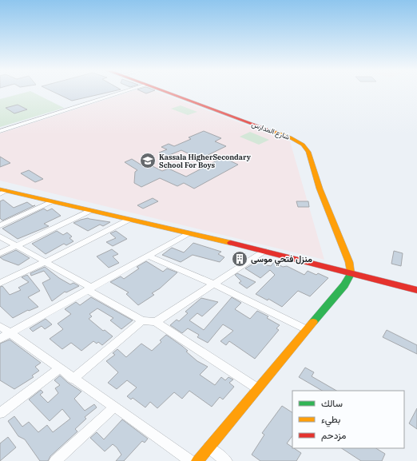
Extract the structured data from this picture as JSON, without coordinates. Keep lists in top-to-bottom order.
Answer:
{
  "streets": {
    "street": ["شارع المدارس"]
  },
  "places": {
    "school or university": ["Kassala HigherSecondary School For Boys"],
    "building": ["منزل فتحي موسى"]
  },
  "legend": ["سالك", "بطيء", "مزدحم"]
}
